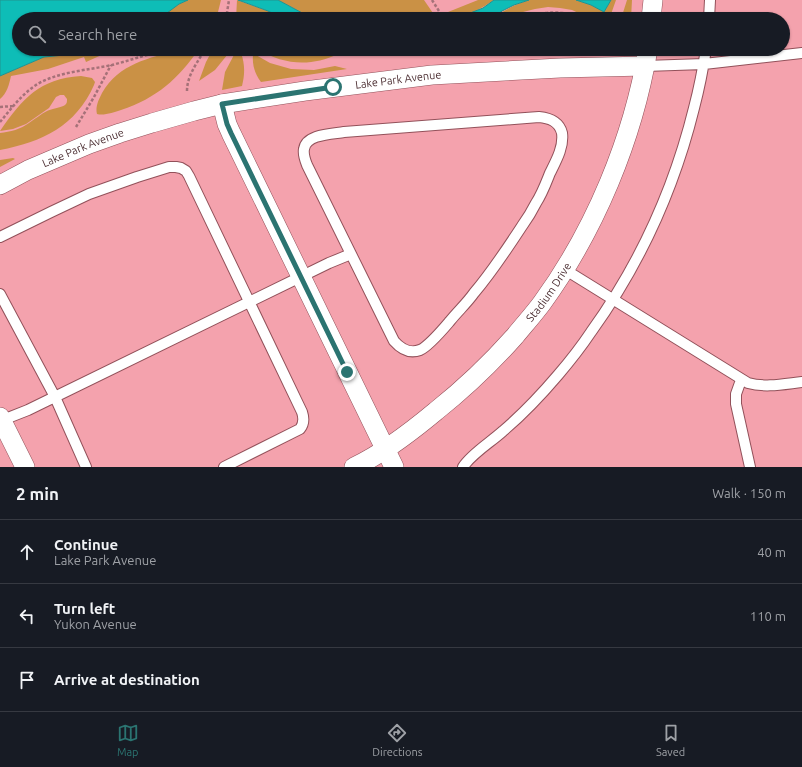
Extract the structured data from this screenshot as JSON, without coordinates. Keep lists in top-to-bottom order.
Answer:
{
  "streets": {
    "street": ["Lake Park Avenue", "Stadium Drive"]
  },
  "crossings": [
    ["Lake Park Avenue", "Stadium Drive"]
  ],
  "page": {
    "search": "Search here",
    "heading": ["2 min", "Walk · 150 m"],
    "list": [
      ["Continue", "Lake Park Avenue", "40 m"],
      ["Turn left", "Yukon Avenue", "110 m"],
      "Arrive at destination"
    ],
    "nav": ["Map", "Directions", "Saved"]
  }
}
